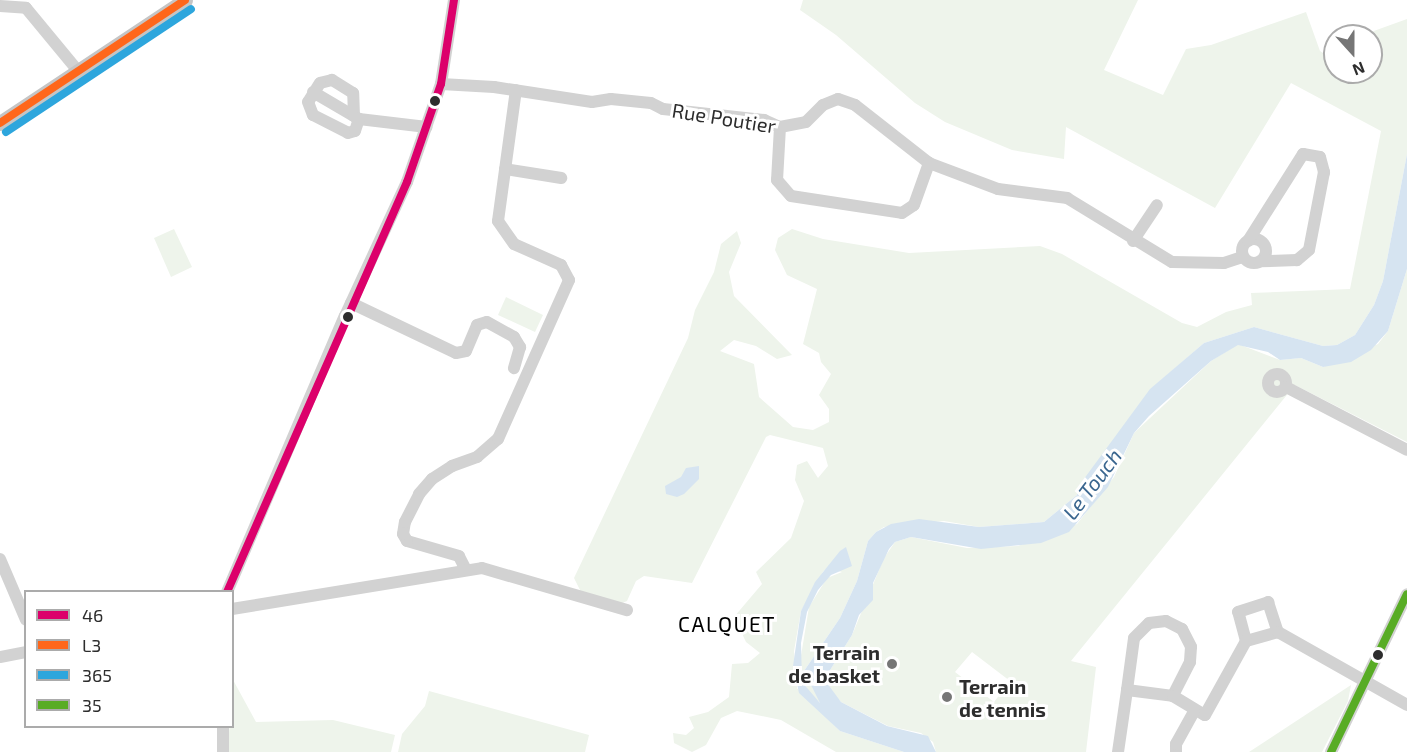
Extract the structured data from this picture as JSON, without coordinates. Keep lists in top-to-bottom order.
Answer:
{
  "streets": {
    "street": ["Rue Poutier"]
  },
  "districts": ["CALQUET"],
  "water": ["Le Touch"],
  "places": ["Terrain de basket", "Terrain de tennis"],
  "lines": [
    "transit line 46",
    "transit line L3",
    "transit line 365",
    "transit line 35"
  ],
  "legend": [
    "46",
    "L3",
    "365",
    "35"
  ],
  "north": "bottom"
}
